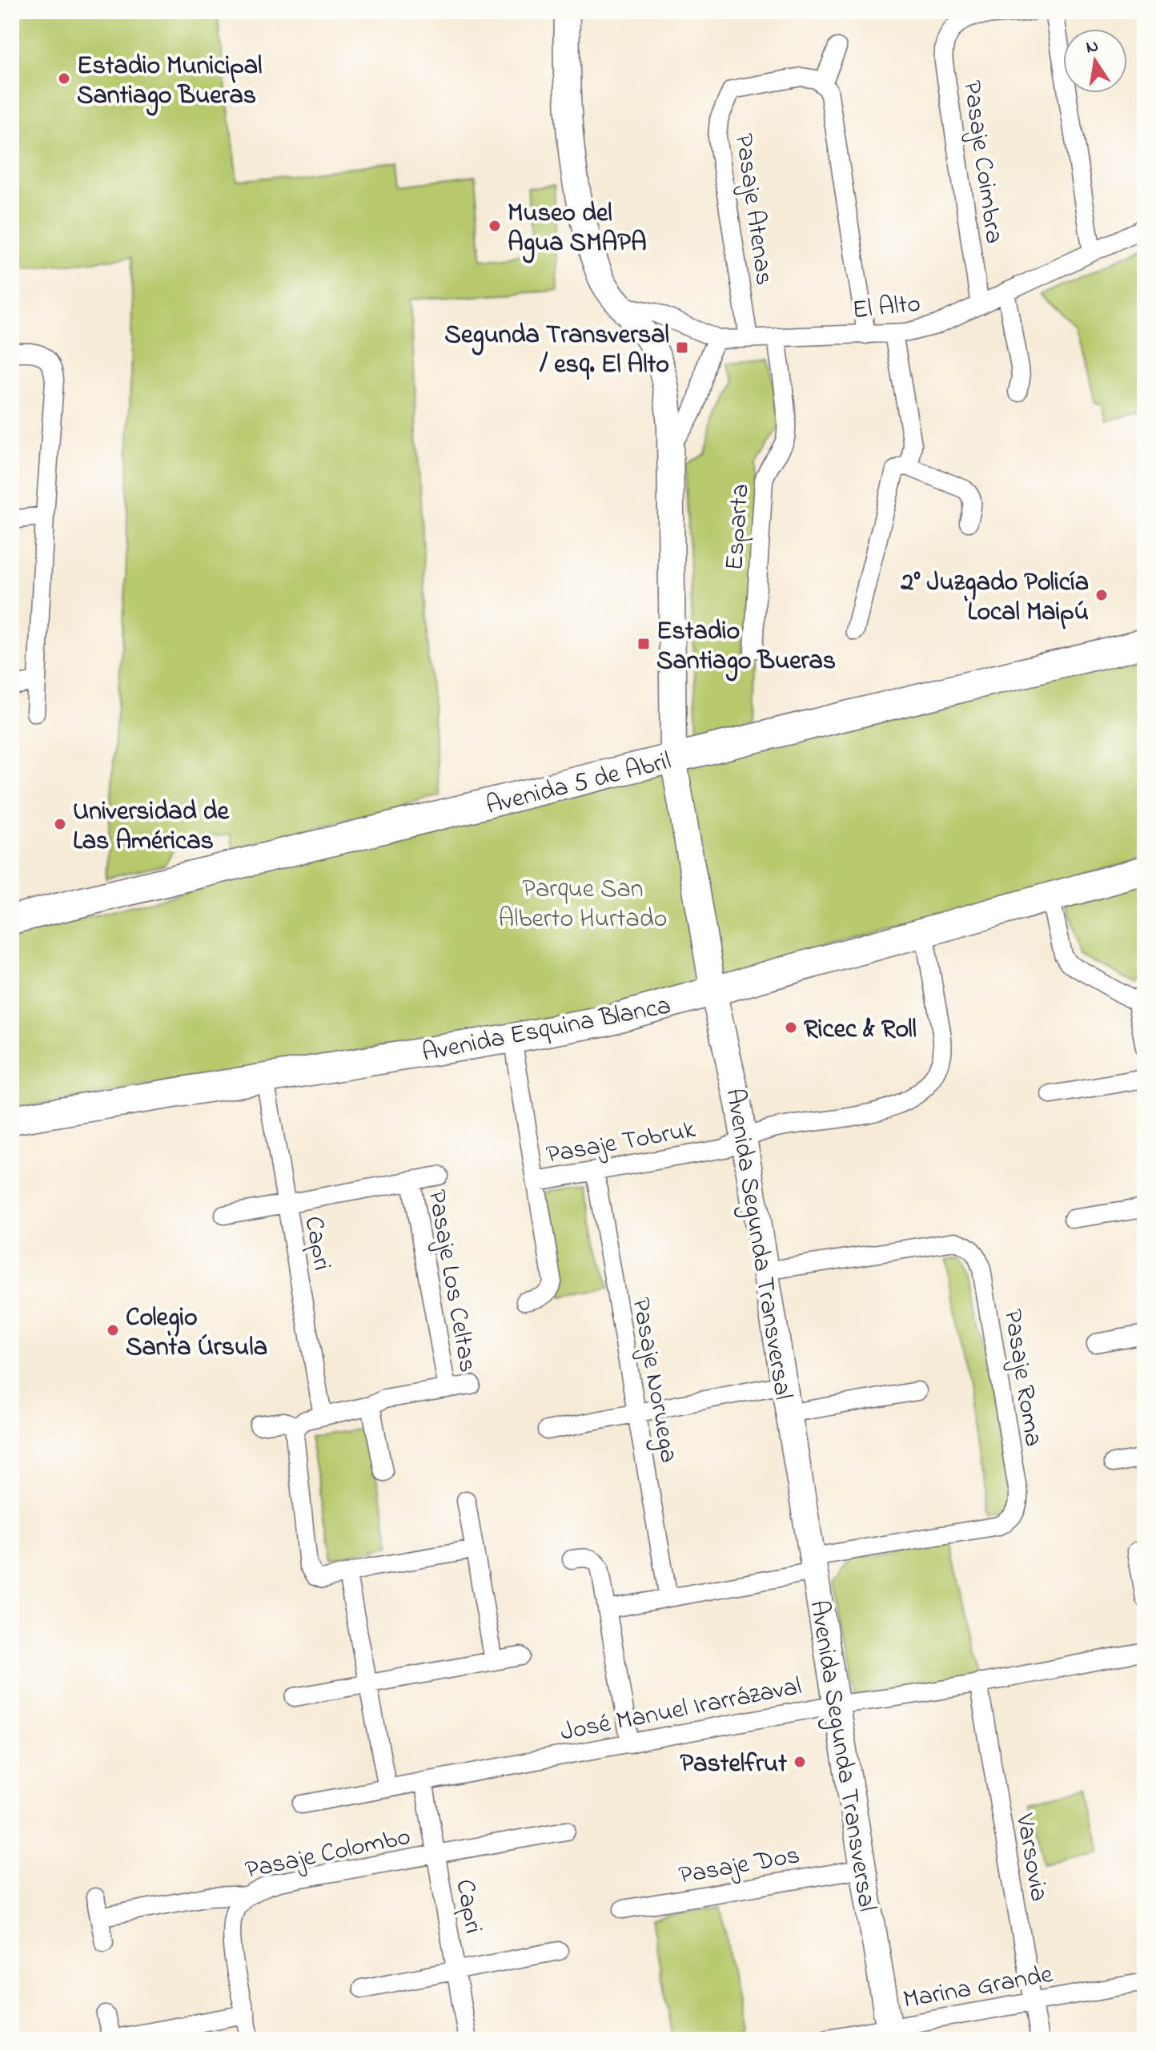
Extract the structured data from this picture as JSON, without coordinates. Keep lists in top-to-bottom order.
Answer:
{
  "streets": {
    "main road": ["Avenida 5 de Abril", "Avenida Esquina Blanca", "Avenida Segunda Transversal"],
    "street": [
      "Pasaje Coimbra",
      "Pasaje Atenas",
      "El Alto",
      "Esparta",
      "Pasaje Tobruk",
      "Capri",
      "Pasaje Los Celtas",
      "Pasaje Roma",
      "Pasaje Noruega",
      "José Manuel Irarrázaval",
      "Pasaje Colombo",
      "Varsovia",
      "Pasaje Dos",
      "Marina Grande"
    ]
  },
  "crossings": [
    ["Pasaje Coimbra", "El Alto"],
    ["Pasaje Atenas", "El Alto"],
    ["El Alto", "Esparta"],
    ["El Alto", "Avenida Segunda Transversal"],
    ["Avenida 5 de Abril", "Avenida Segunda Transversal"],
    ["Avenida Esquina Blanca", "Pasaje Tobruk"],
    ["Avenida Esquina Blanca", "Capri"],
    ["Avenida Esquina Blanca", "Avenida Segunda Transversal"],
    ["Pasaje Tobruk", "Avenida Segunda Transversal"],
    ["Pasaje Tobruk", "Pasaje Noruega"],
    ["Capri", "Pasaje Los Celtas"],
    ["Capri", "José Manuel Irarrázaval"],
    ["Capri", "Pasaje Colombo"],
    ["Avenida Segunda Transversal", "Pasaje Roma"],
    ["Avenida Segunda Transversal", "José Manuel Irarrázaval"],
    ["Avenida Segunda Transversal", "Pasaje Dos"],
    ["Avenida Segunda Transversal", "Marina Grande"],
    ["José Manuel Irarrázaval", "Varsovia"],
    ["Varsovia", "Marina Grande"]
  ],
  "parks": ["Parque San Alberto Hurtado"],
  "places": {
    "other": [
      "Estadio Municipal Santiago Bueras",
      "Museo del Agua SMAPA",
      "2° Juzgado Policía Local Maipú",
      "Universidad de Las Américas",
      "Ricec & Roll",
      "Colegio Santa Úrsula",
      "Pastelfrut"
    ],
    "transit": ["Segunda Transversal / esq. El Alto", "Estadio Santiago Bueras"]
  },
  "north": "top"
}
